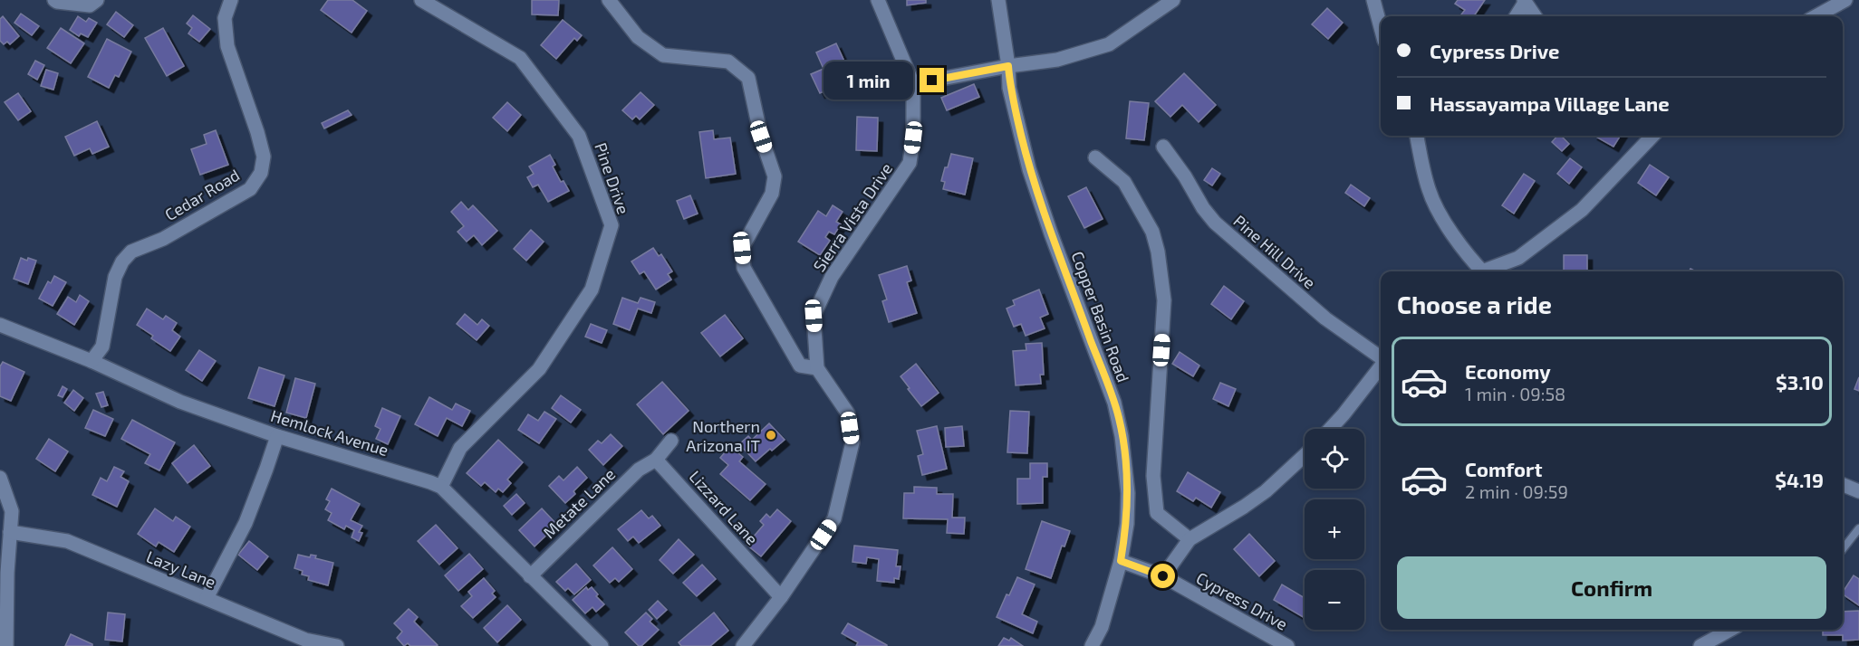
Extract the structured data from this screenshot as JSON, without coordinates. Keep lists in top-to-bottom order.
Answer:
{
  "streets": {
    "street": [
      "Pine Drive",
      "Cedar Road",
      "Sierra Vista Drive",
      "Pine Hill Drive",
      "Copper Basin Road",
      "Hemlock Avenue",
      "Metate Lane",
      "Lizzard Lane",
      "Lazy Lane",
      "Cypress Drive"
    ]
  },
  "crossings": [
    ["Pine Drive", "Hemlock Avenue"],
    ["Cedar Road", "Hemlock Avenue"],
    ["Sierra Vista Drive", "Lizzard Lane"],
    ["Copper Basin Road", "Cypress Drive"],
    ["Hemlock Avenue", "Metate Lane"],
    ["Metate Lane", "Lizzard Lane"]
  ],
  "places": ["Northern Arizona IT"],
  "page": {
    "banner": ["Cypress Drive", "Hassayampa Village Lane"],
    "bubble": "1 min",
    "heading": "Choose a ride",
    "list": [
      {
        "name": "Economy",
        "note": "1 min · 09:58",
        "value": "$3.10"
      },
      {
        "name": "Comfort",
        "note": "2 min · 09:59",
        "value": "$4.19"
      }
    ],
    "map_buttons": ["+", "−"],
    "buttons": "Confirm"
  }
}
